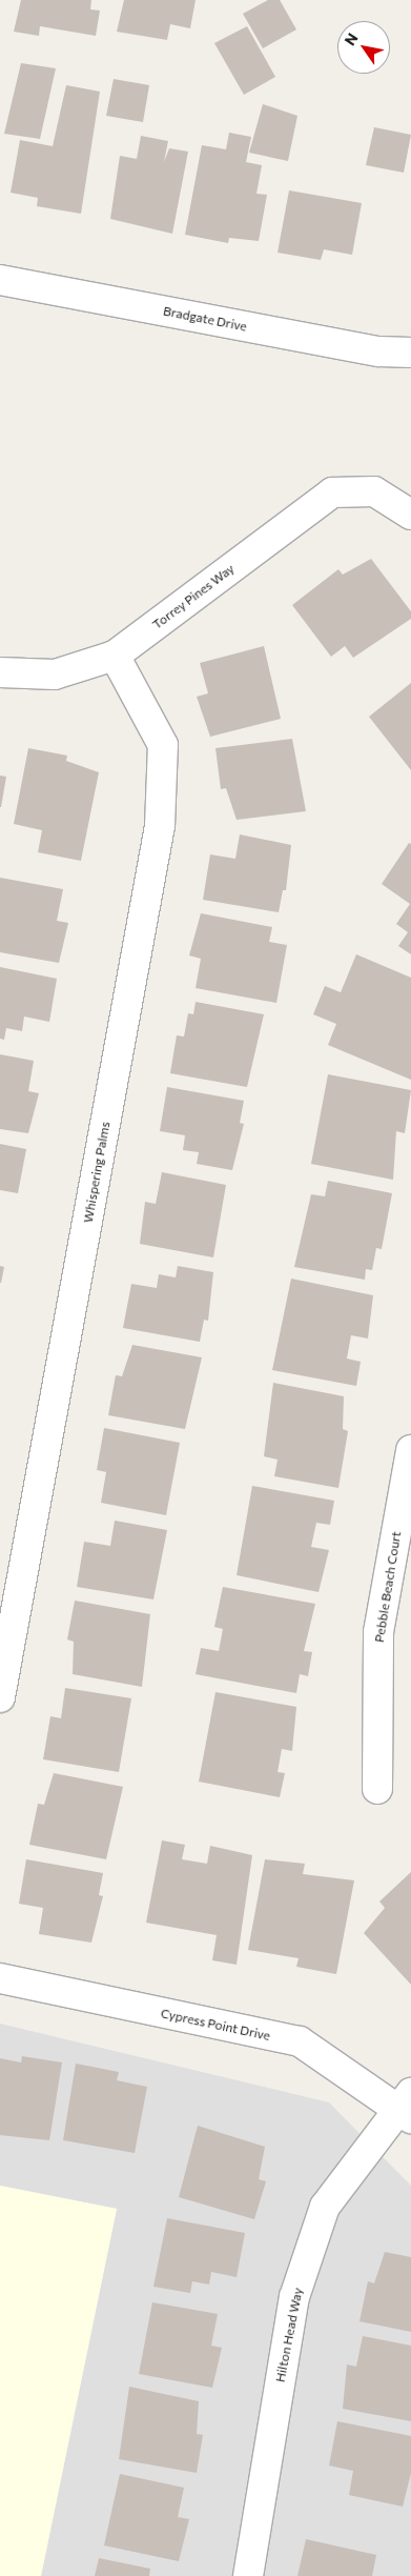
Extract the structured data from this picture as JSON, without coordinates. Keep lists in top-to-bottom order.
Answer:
{
  "streets": {
    "street": [
      "Bradgate Drive",
      "Torrey Pines Way",
      "Whispering Palms",
      "Pebble Beach Court",
      "Cypress Point Drive",
      "Hilton Head Way"
    ]
  },
  "crossings": [
    ["Torrey Pines Way", "Whispering Palms"],
    ["Cypress Point Drive", "Hilton Head Way"]
  ],
  "north": "top left"
}
